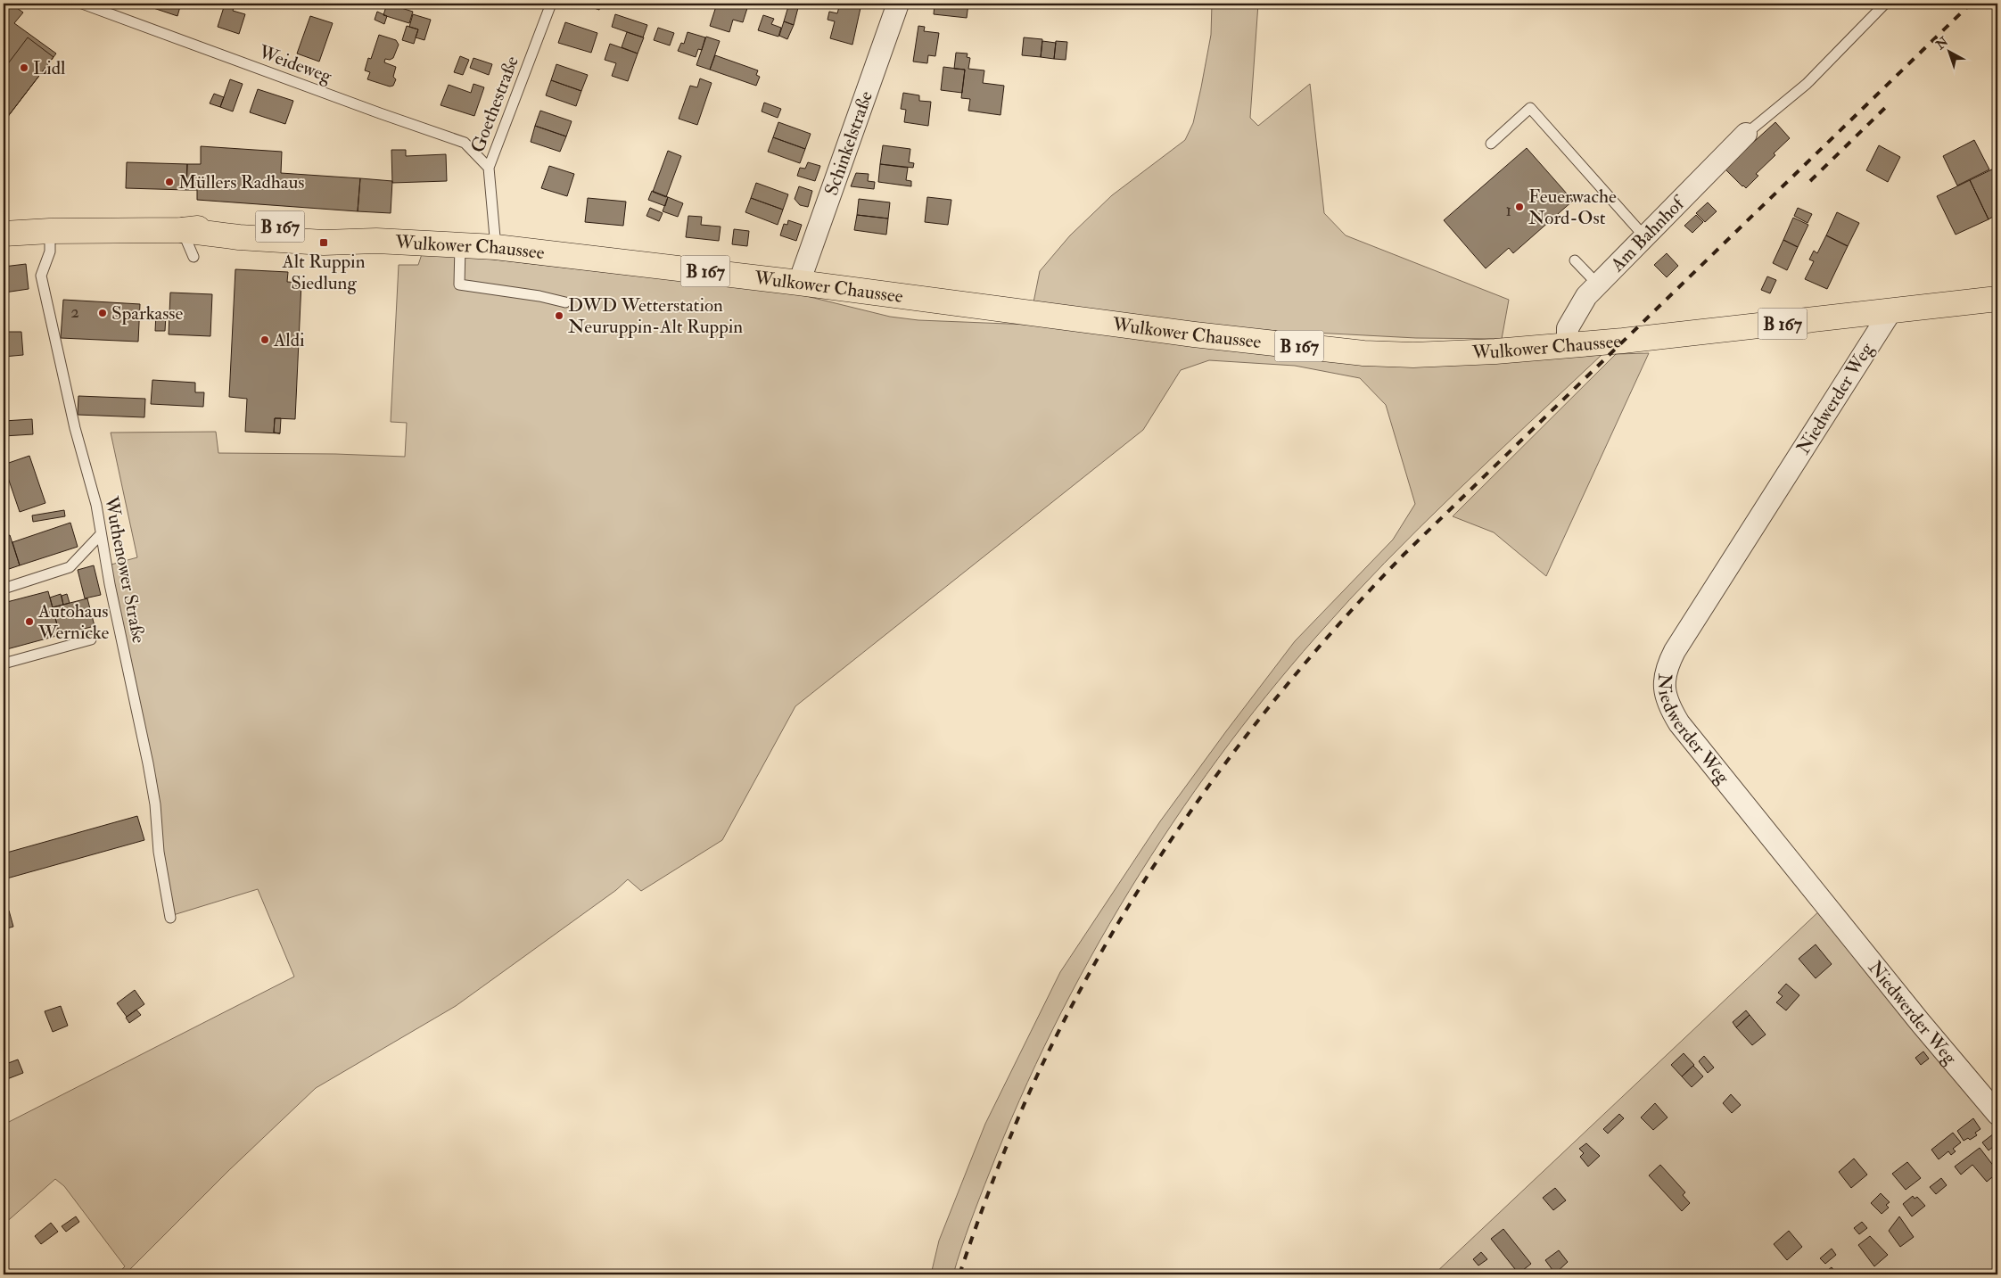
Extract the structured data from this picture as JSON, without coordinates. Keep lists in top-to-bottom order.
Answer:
{
  "streets": {
    "main road": ["B 167", "Wulkower Chaussee"],
    "street": ["Schinkelstraße", "Am Bahnhof", "Niedwerder Weg"],
    "lane": ["Weideweg", "Goethestraße", "Wuthenower Straße"]
  },
  "crossings": [
    ["Weideweg", "Goethestraße"],
    ["Goethestraße", "Wulkower Chaussee"],
    ["Schinkelstraße", "Wulkower Chaussee"],
    ["Am Bahnhof", "Wulkower Chaussee"],
    ["Wulkower Chaussee", "Niedwerder Weg"],
    ["Wulkower Chaussee", "Wuthenower Straße"]
  ],
  "places": {
    "other": [
      "Lidl",
      "Müllers Radhaus",
      "Feuerwache Nord-Ost",
      "Sparkasse",
      "DWD Wetterstation Neuruppin-Alt Ruppin",
      "Aldi",
      "Autohaus Wernicke"
    ],
    "transit": ["Alt Ruppin Siedlung"]
  },
  "house_numbers": ["1", "2"],
  "north": "top left"
}
